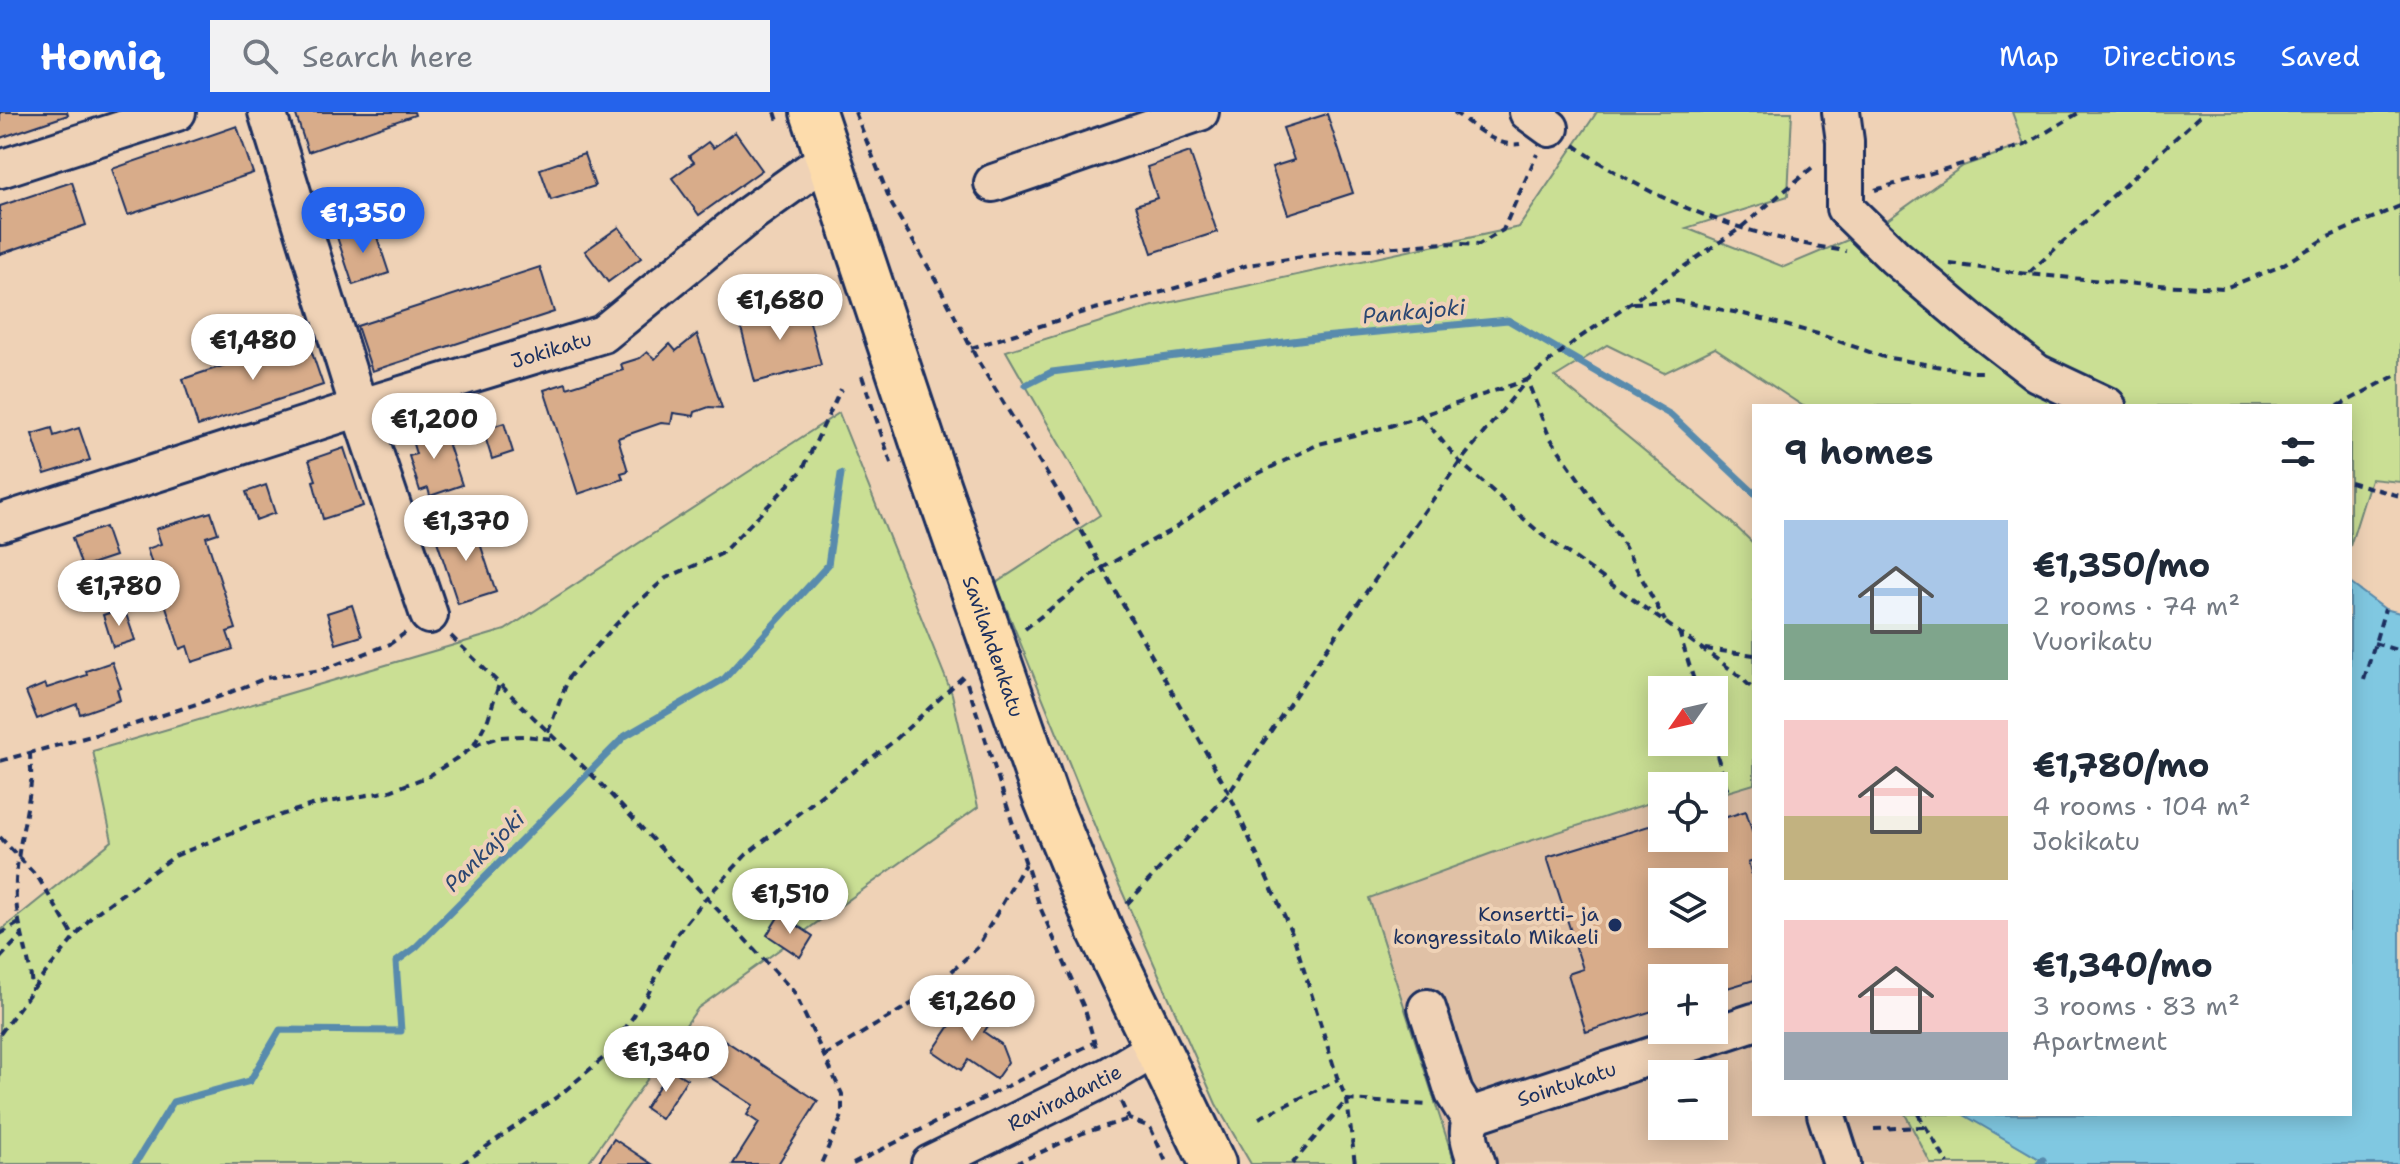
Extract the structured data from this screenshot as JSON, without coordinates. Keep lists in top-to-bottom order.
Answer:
{
  "streets": {
    "main road": ["Savilahdenkatu"],
    "street": ["Jokikatu", "Sointukatu", "Raviradantie"]
  },
  "crossings": [
    ["Jokikatu", "Savilahdenkatu"],
    ["Savilahdenkatu", "Raviradantie"]
  ],
  "water": ["Pankajoki"],
  "places": ["Konsertti- ja kongressitalo Mikaeli"],
  "north": "bottom left",
  "page": {
    "header": "Homiq",
    "search": "Search here",
    "nav": ["Map", "Directions", "Saved"],
    "price": [
      "€1,350",
      "€1,680",
      "€1,480",
      "€1,200",
      "€1,370",
      "€1,780",
      "€1,510",
      "€1,260",
      "€1,340"
    ],
    "heading": "9 homes",
    "list": [
      {
        "name": "€1,350/mo",
        "note": "2 rooms · 74 m² · Vuorikatu"
      },
      {
        "name": "€1,780/mo",
        "note": "4 rooms · 104 m² · Jokikatu"
      },
      {
        "name": "€1,340/mo",
        "note": "3 rooms · 83 m² · Apartment"
      }
    ],
    "map_buttons": ["+", "−"]
  }
}
